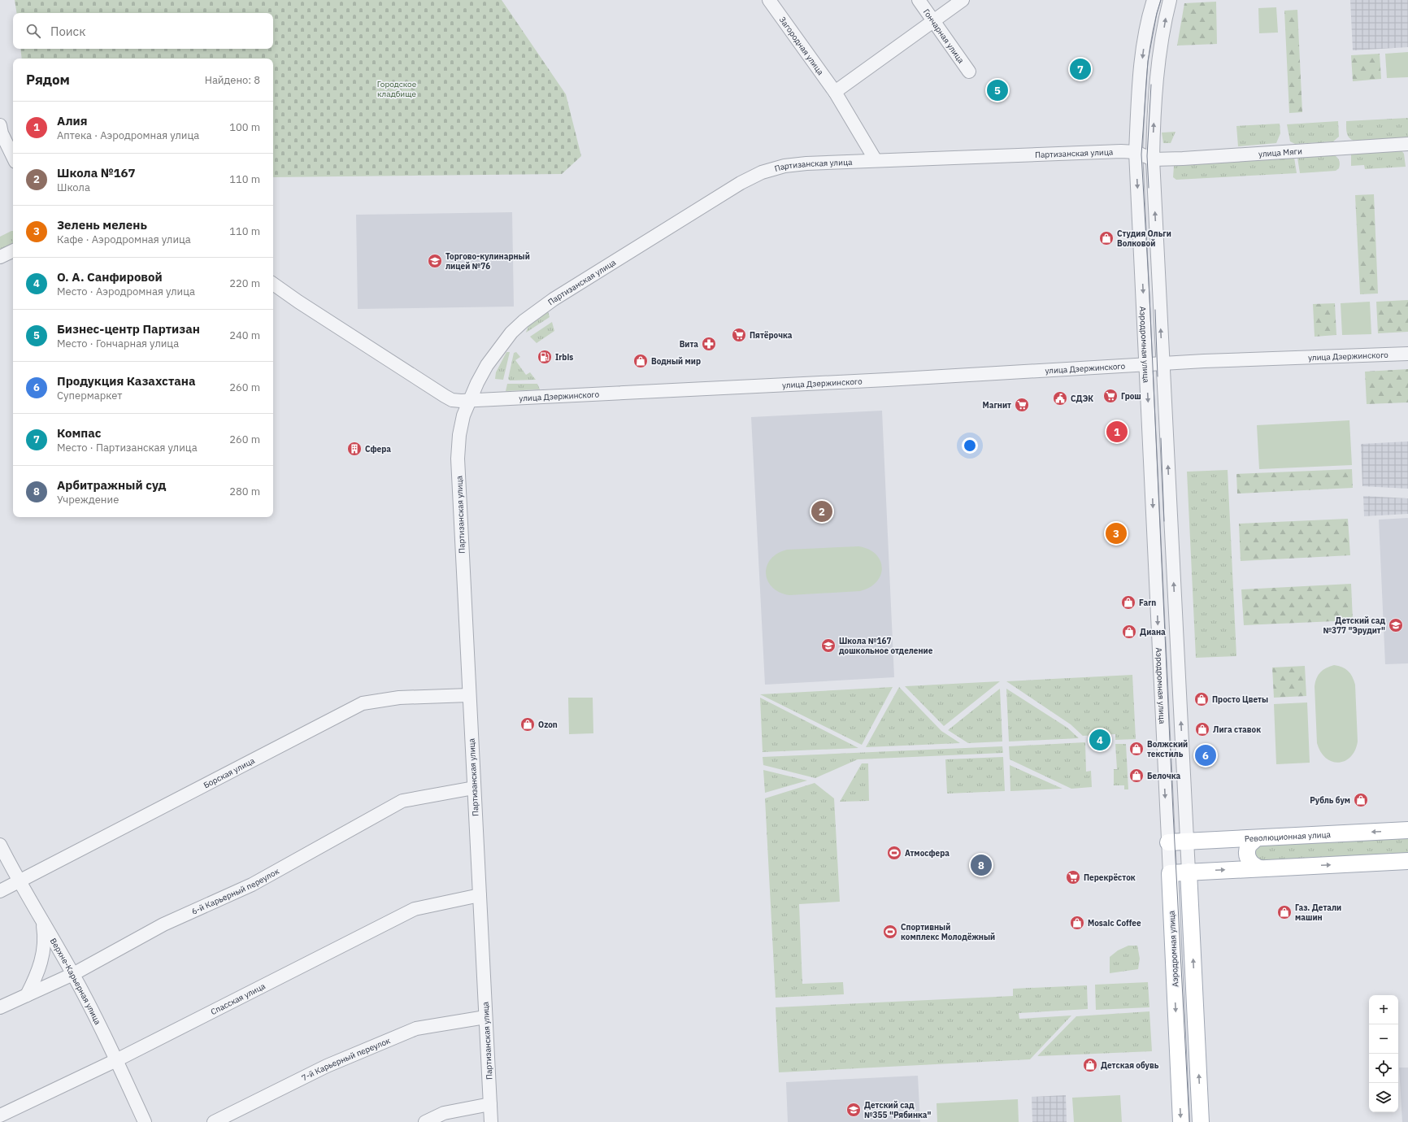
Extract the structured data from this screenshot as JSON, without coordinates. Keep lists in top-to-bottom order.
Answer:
{
  "streets": {
    "main road": ["Аэродромная улица", "Революционная улица"],
    "street": [
      "Гончарная улица",
      "Загородная улица",
      "улица Мяги",
      "Партизанская улица",
      "улица Дзержинского",
      "Борская улица",
      "6-й Карьерный переулок",
      "Верхне-Карьерная улица",
      "Спасская улица",
      "7-й Карьерный переулок"
    ]
  },
  "crossings": [
    ["улица Мяги", "Партизанская улица"],
    ["улица Мяги", "Аэродромная улица"],
    ["Партизанская улица", "Аэродромная улица"],
    ["Партизанская улица", "улица Дзержинского"],
    ["Партизанская улица", "Борская улица"],
    ["Партизанская улица", "6-й Карьерный переулок"],
    ["Партизанская улица", "Спасская улица"],
    ["Партизанская улица", "7-й Карьерный переулок"],
    ["Аэродромная улица", "улица Дзержинского"],
    ["Аэродромная улица", "Революционная улица"],
    ["Борская улица", "Верхне-Карьерная улица"],
    ["6-й Карьерный переулок", "Верхне-Карьерная улица"],
    ["Верхне-Карьерная улица", "Спасская улица"]
  ],
  "parks": ["Городское кладбище"],
  "places": {
    "shop": [
      "Студия Ольги Волковой",
      "Водный мир",
      "Farn",
      "Диана",
      "Просто Цветы",
      "Ozon",
      "Лига ставок",
      "Волжский текстиль",
      "Белочка",
      "Рубль бум",
      "Газ. Детали машин",
      "Mosaic Coffee",
      "Детская обувь"
    ],
    "school or university": [
      "Торгово-кулинарный лицей №76",
      "Детский сад №377 \"Эрудит\"",
      "Школа №167 дошкольное отделение",
      "Детский сад №355 \"Рябинка\""
    ],
    "supermarket": [
      "Пятёрочка",
      "Грош",
      "Магнит",
      "Перекрёсток"
    ],
    "pharmacy": ["Вита"],
    "fuel station": ["Irbis"],
    "public building": ["СДЭК"],
    "building": ["Сфера"],
    "sports": ["Атмосфера", "Спортивный комплекс Молодёжный"]
  },
  "page": {
    "search": "Поиск",
    "pins": [
      "7",
      "5",
      "1",
      "2",
      "3",
      "4",
      "6",
      "8"
    ],
    "heading": ["Рядом", "Найдено: 8"],
    "list": [
      {
        "mark": "1",
        "name": "Алия",
        "note": "Аптека · Аэродромная улица",
        "value": "100 m"
      },
      {
        "mark": "2",
        "name": "Школа №167",
        "note": "Школа",
        "value": "110 m"
      },
      {
        "mark": "3",
        "name": "Зелень мелень",
        "note": "Кафе · Аэродромная улица",
        "value": "110 m"
      },
      {
        "mark": "4",
        "name": "О. А. Санфировой",
        "note": "Место · Аэродромная улица",
        "value": "220 m"
      },
      {
        "mark": "5",
        "name": "Бизнес-центр Партизан",
        "note": "Место · Гончарная улица",
        "value": "240 m"
      },
      {
        "mark": "6",
        "name": "Продукция Казахстана",
        "note": "Супермаркет",
        "value": "260 m"
      },
      {
        "mark": "7",
        "name": "Компас",
        "note": "Место · Партизанская улица",
        "value": "260 m"
      },
      {
        "mark": "8",
        "name": "Арбитражный суд",
        "note": "Учреждение",
        "value": "280 m"
      }
    ],
    "map_buttons": ["+", "−"]
  }
}
